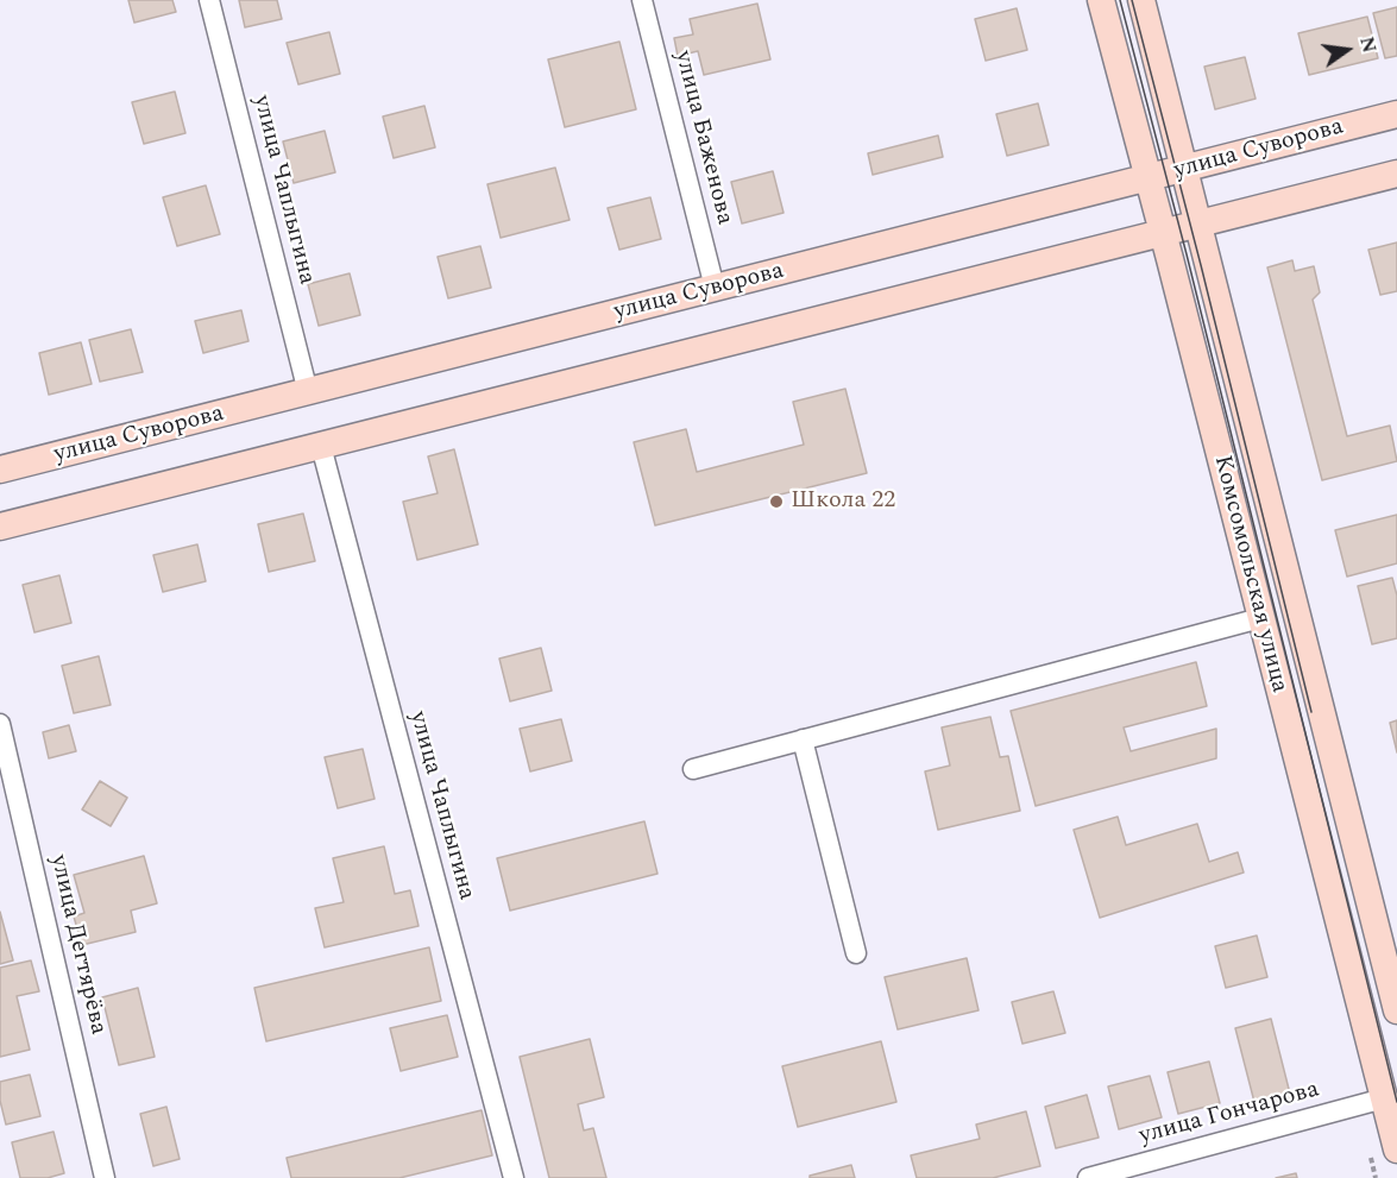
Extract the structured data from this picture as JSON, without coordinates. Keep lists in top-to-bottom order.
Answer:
{
  "streets": {
    "main road": ["улица Суворова", "Комсомольская улица"],
    "street": [
      "улица Баженова",
      "улица Чаплыгина",
      "улица Дегтярёва",
      "улица Гончарова"
    ]
  },
  "crossings": [
    ["улица Баженова", "улица Суворова"],
    ["улица Суворова", "улица Чаплыгина"],
    ["улица Суворова", "Комсомольская улица"],
    ["Комсомольская улица", "улица Гончарова"]
  ],
  "places": ["Школа 22"],
  "north": "right"
}
